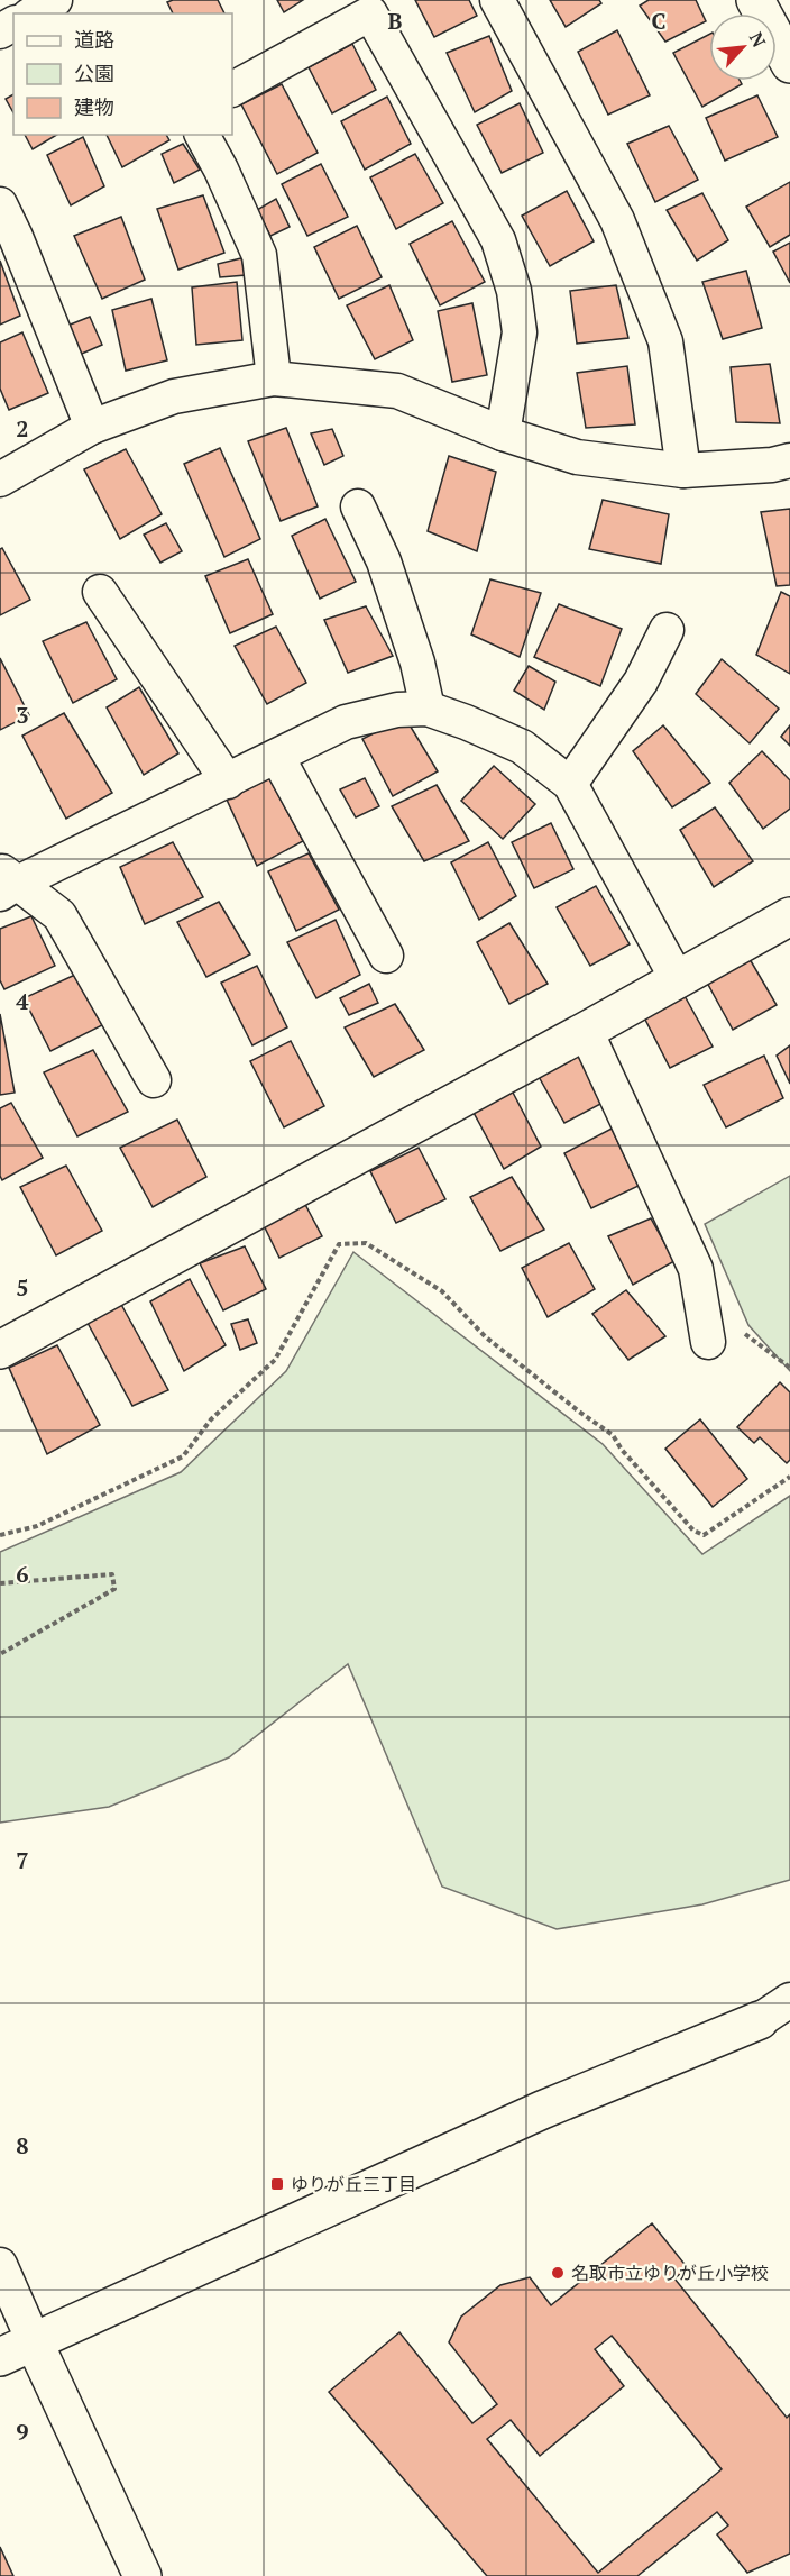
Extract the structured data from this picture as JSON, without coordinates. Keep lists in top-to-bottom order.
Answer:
{
  "places": {
    "transit": ["ゆりが丘三丁目"],
    "other": ["名取市立ゆりが丘小学校"]
  },
  "legend": ["道路", "公園", "建物"],
  "north": "top right",
  "grid": {
    "columns": ["B", "C"],
    "rows": [
      "2",
      "3",
      "4",
      "5",
      "6",
      "7",
      "8",
      "9"
    ]
  }
}
